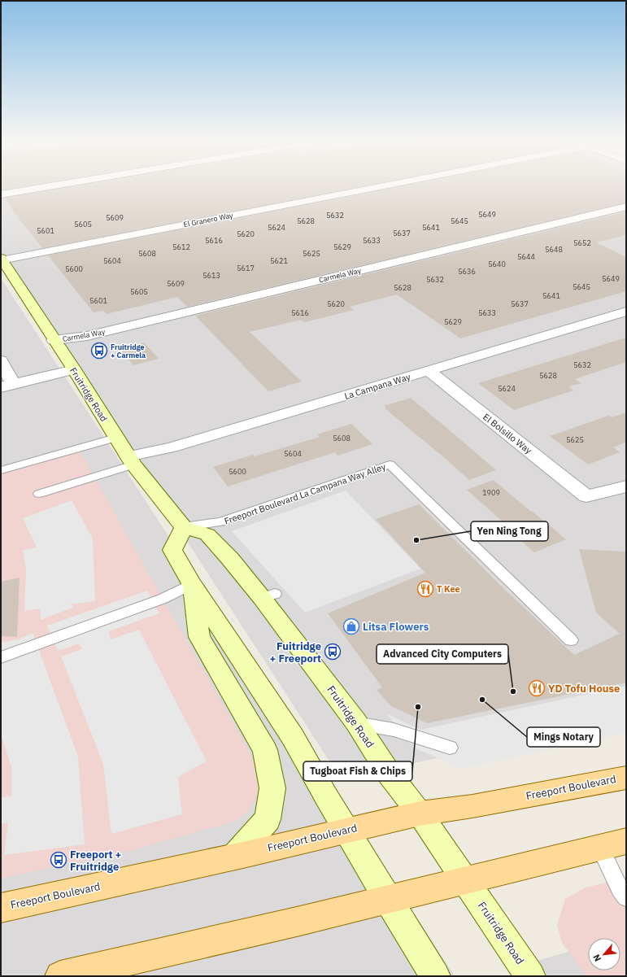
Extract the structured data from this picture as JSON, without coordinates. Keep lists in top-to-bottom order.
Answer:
{
  "streets": {
    "main road": ["Fruitridge Road", "Freeport Boulevard"],
    "street": [
      "El Granero Way",
      "Carmela Way",
      "La Campana Way",
      "El Bolsillo Way"
    ],
    "lane": ["Freeport Boulevard La Campana Way Alley"]
  },
  "crossings": [
    ["El Granero Way", "Fruitridge Road"],
    ["Carmela Way", "Fruitridge Road"],
    ["La Campana Way", "Fruitridge Road"],
    ["La Campana Way", "El Bolsillo Way"],
    ["Fruitridge Road", "Freeport Boulevard La Campana Way Alley"],
    ["Fruitridge Road", "Freeport Boulevard"]
  ],
  "places": {
    "bus stop": ["Fruitridge + Carmela", "Fuitridge + Freeport", "Freeport + Fruitridge"],
    "other": [
      "Yen Ning Tong",
      "Advanced City Computers",
      "Mings Notary",
      "Tugboat Fish & Chips"
    ],
    "restaurant": ["T Kee", "YD Tofu House"],
    "shop": ["Litsa Flowers"]
  },
  "house_numbers": [
    "5649",
    "5632",
    "5609",
    "5628",
    "5645",
    "5605",
    "5624",
    "5641",
    "5601",
    "5637",
    "5620",
    "5616",
    "5633",
    "5652",
    "5612",
    "5629",
    "5648",
    "5608",
    "5625",
    "5644",
    "5604",
    "5621",
    "5640",
    "5617",
    "5600",
    "5636",
    "5613",
    "5649",
    "5632",
    "5609",
    "5645",
    "5628",
    "5605",
    "5641",
    "5601",
    "5620",
    "5637",
    "5616",
    "5633",
    "5629",
    "5632",
    "5628",
    "5624",
    "5608",
    "5625",
    "5604",
    "5600",
    "1909"
  ],
  "north": "bottom left"
}
